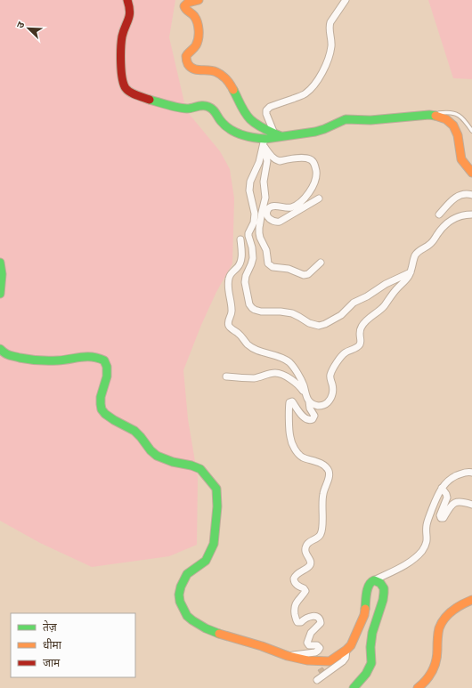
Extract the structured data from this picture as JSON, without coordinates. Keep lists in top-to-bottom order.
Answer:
{
  "legend": ["तेज़", "धीमा", "जाम"],
  "north": "top left"
}
